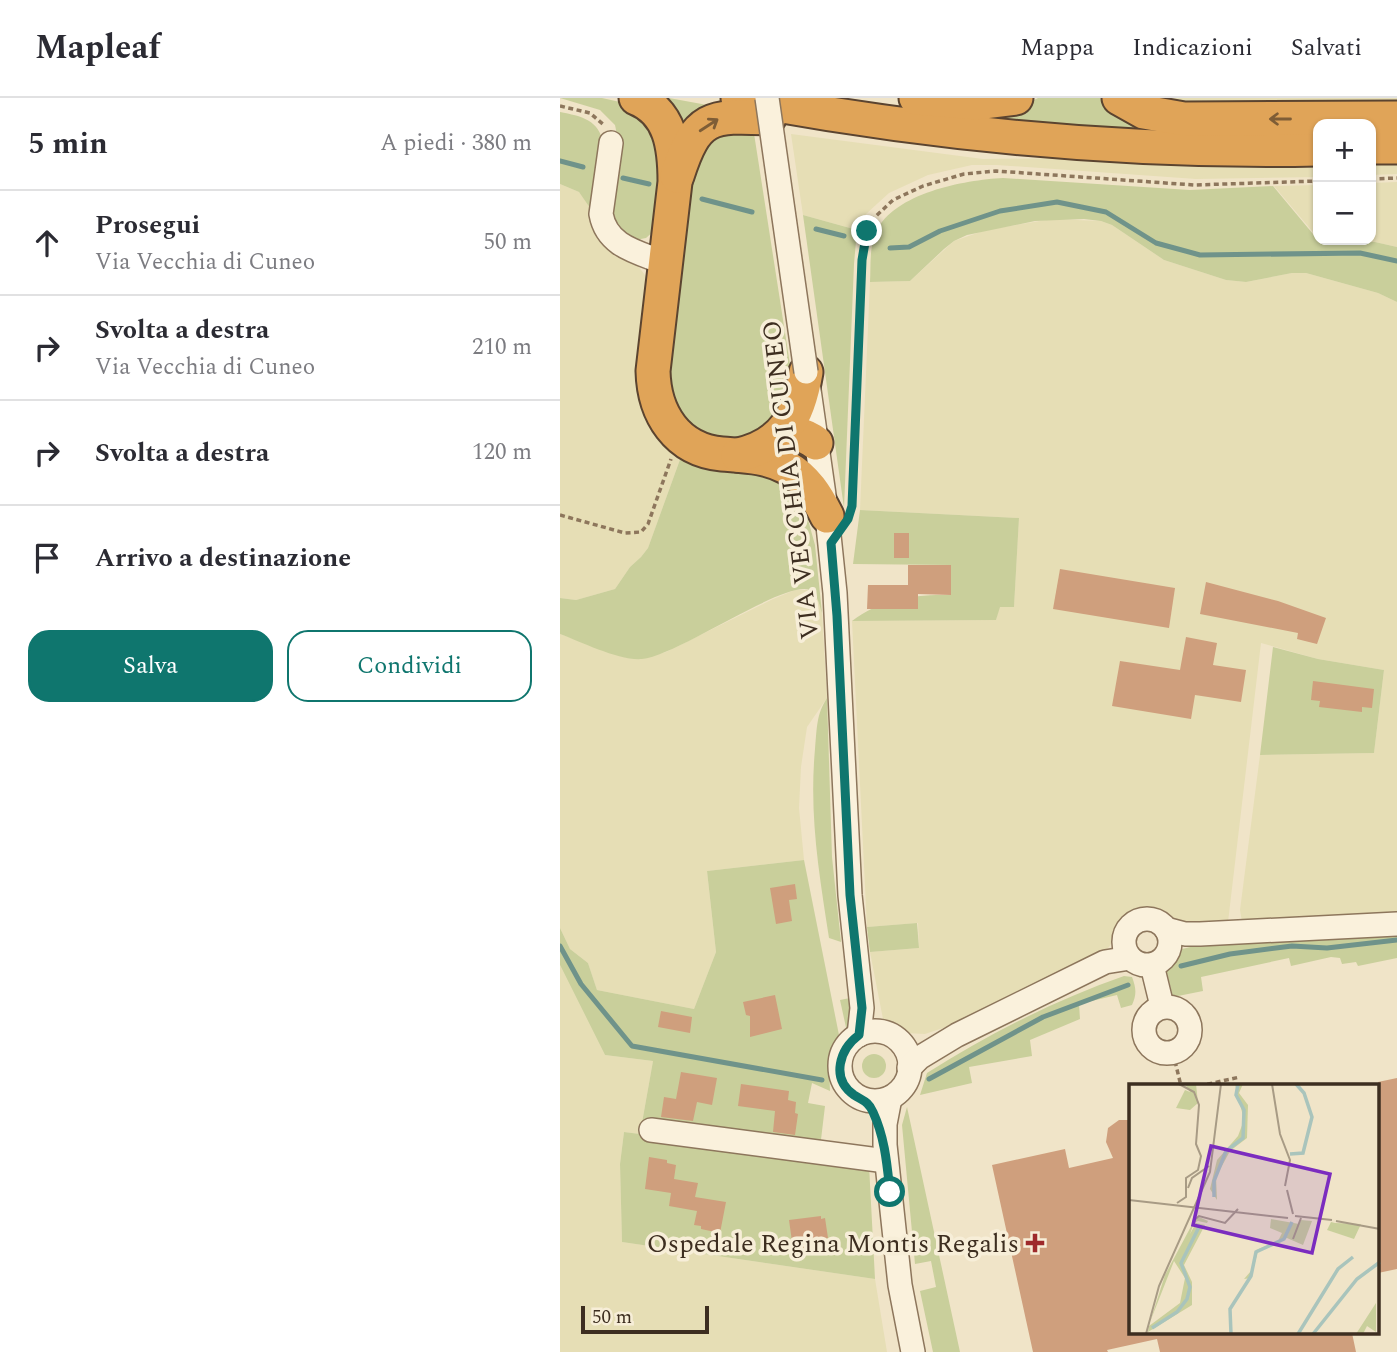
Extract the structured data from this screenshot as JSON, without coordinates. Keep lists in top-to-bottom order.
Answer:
{
  "streets": {
    "street": ["VIA VECCHIA DI CUNEO"]
  },
  "places": {
    "health": ["Ospedale Regina Montis Regalis"]
  },
  "scale_bar": "50 m",
  "page": {
    "header": "Mapleaf",
    "nav": ["Mappa", "Indicazioni", "Salvati"],
    "heading": ["5 min", "A piedi · 380 m"],
    "map_buttons": ["+", "−"],
    "list": [
      ["Prosegui", "Via Vecchia di Cuneo", "50 m"],
      ["Svolta a destra", "Via Vecchia di Cuneo", "210 m"],
      ["Svolta a destra", "120 m"],
      "Arrivo a destinazione"
    ],
    "buttons": ["Salva", "Condividi"],
    "scale": "50 m"
  }
}
